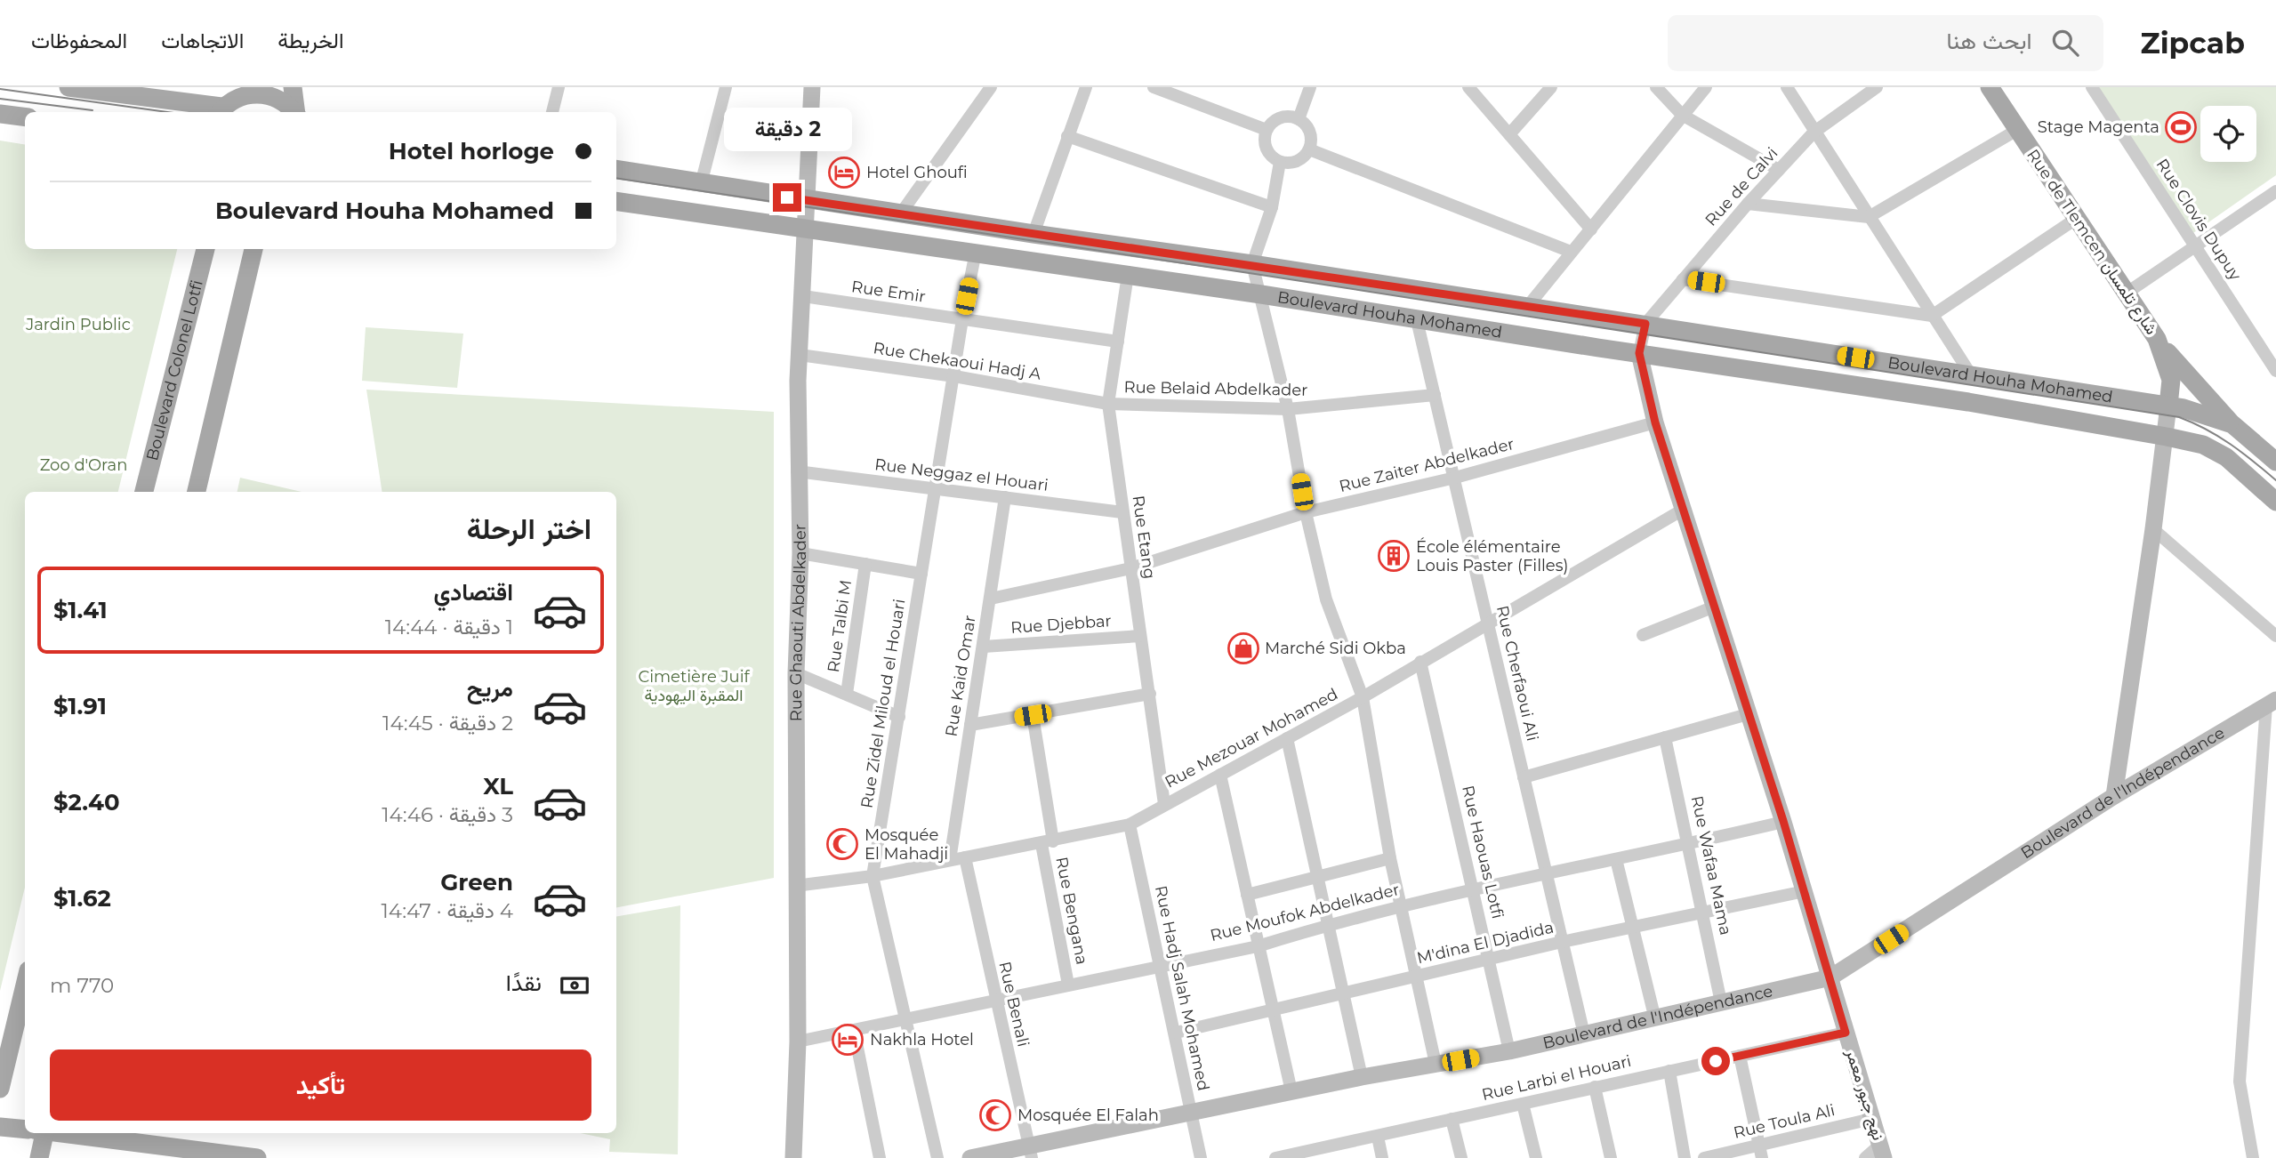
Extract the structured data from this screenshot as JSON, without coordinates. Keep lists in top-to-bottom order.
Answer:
{
  "streets": {
    "main road": ["Rue de Tlemcen شارع تلمسان", "Boulevard Houha Mohamed", "Boulevard Colonel Lotfi"],
    "street": [
      "Rue de Calvi",
      "Rue Clovis Dupuy",
      "Rue Emir",
      "Rue Chekaoui Hadj A",
      "Rue Belaid Abdelkader",
      "Rue Zaiter Abdelkader",
      "Rue Neggaz el Houari",
      "Rue Etang",
      "Rue Ghaouti Abdelkader",
      "Rue Djebbar",
      "Rue Talbi M",
      "Rue Cherfaoui Ali",
      "Rue Kaid Omar",
      "Rue Zidel Miloud el Houari",
      "Rue Mezouar Mohamed",
      "Boulevard de l'Indépendance",
      "Rue Haouas Lotfi",
      "Rue Wafaa Mama",
      "Rue Bengana",
      "Rue Moufok Abdelkader",
      "M'dina El Djadida",
      "Rue Hadj Salah Mohamed",
      "Rue Benali",
      "Rue Larbi el Houari",
      "نهج جبور معمر",
      "Rue Toula Ali"
    ]
  },
  "crossings": [
    ["Rue de Calvi", "Boulevard Houha Mohamed"],
    ["Rue de Tlemcen شارع تلمسان", "Boulevard Houha Mohamed"],
    ["Rue Emir", "Rue Etang"],
    ["Rue Emir", "Rue Ghaouti Abdelkader"],
    ["Rue Emir", "Rue Zidel Miloud el Houari"],
    ["Boulevard Houha Mohamed", "Rue Etang"],
    ["Boulevard Houha Mohamed", "Rue Ghaouti Abdelkader"],
    ["Boulevard Houha Mohamed", "Rue Cherfaoui Ali"],
    ["Boulevard Houha Mohamed", "Rue Zidel Miloud el Houari"],
    ["Boulevard Houha Mohamed", "نهج جبور معمر"],
    ["Rue Chekaoui Hadj A", "Rue Belaid Abdelkader"],
    ["Rue Chekaoui Hadj A", "Rue Etang"],
    ["Rue Chekaoui Hadj A", "Rue Ghaouti Abdelkader"],
    ["Rue Chekaoui Hadj A", "Rue Zidel Miloud el Houari"],
    ["Rue Belaid Abdelkader", "Rue Etang"],
    ["Rue Belaid Abdelkader", "Rue Cherfaoui Ali"],
    ["Rue Zaiter Abdelkader", "Rue Etang"],
    ["Rue Zaiter Abdelkader", "Rue Cherfaoui Ali"],
    ["Rue Zaiter Abdelkader", "Rue Kaid Omar"],
    ["Rue Zaiter Abdelkader", "نهج جبور معمر"],
    ["Rue Neggaz el Houari", "Rue Etang"],
    ["Rue Neggaz el Houari", "Rue Ghaouti Abdelkader"],
    ["Rue Neggaz el Houari", "Rue Kaid Omar"],
    ["Rue Neggaz el Houari", "Rue Zidel Miloud el Houari"],
    ["Rue Etang", "Rue Djebbar"],
    ["Rue Etang", "Rue Mezouar Mohamed"],
    ["Rue Ghaouti Abdelkader", "Rue Mezouar Mohamed"],
    ["Rue Ghaouti Abdelkader", "Rue Moufok Abdelkader"],
    ["Rue Djebbar", "Rue Kaid Omar"],
    ["Rue Cherfaoui Ali", "Rue Mezouar Mohamed"],
    ["Rue Cherfaoui Ali", "Boulevard de l'Indépendance"],
    ["Rue Cherfaoui Ali", "Rue Moufok Abdelkader"],
    ["Rue Cherfaoui Ali", "M'dina El Djadida"],
    ["Rue Kaid Omar", "Rue Mezouar Mohamed"],
    ["Rue Zidel Miloud el Houari", "Rue Mezouar Mohamed"],
    ["Rue Zidel Miloud el Houari", "Rue Moufok Abdelkader"],
    ["Rue Mezouar Mohamed", "Rue Haouas Lotfi"],
    ["Rue Mezouar Mohamed", "Rue Bengana"],
    ["Rue Mezouar Mohamed", "Rue Hadj Salah Mohamed"],
    ["Rue Mezouar Mohamed", "Rue Benali"],
    ["Rue Mezouar Mohamed", "نهج جبور معمر"],
    ["Boulevard de l'Indépendance", "Rue Haouas Lotfi"],
    ["Boulevard de l'Indépendance", "Rue Wafaa Mama"],
    ["Boulevard de l'Indépendance", "Rue Hadj Salah Mohamed"],
    ["Boulevard de l'Indépendance", "Rue Benali"],
    ["Boulevard de l'Indépendance", "نهج جبور معمر"],
    ["Rue Haouas Lotfi", "Rue Moufok Abdelkader"],
    ["Rue Haouas Lotfi", "M'dina El Djadida"],
    ["Rue Wafaa Mama", "Rue Moufok Abdelkader"],
    ["Rue Wafaa Mama", "M'dina El Djadida"],
    ["Rue Bengana", "Rue Moufok Abdelkader"],
    ["Rue Moufok Abdelkader", "Rue Hadj Salah Mohamed"],
    ["Rue Moufok Abdelkader", "Rue Benali"],
    ["Rue Moufok Abdelkader", "نهج جبور معمر"],
    ["M'dina El Djadida", "Rue Hadj Salah Mohamed"],
    ["M'dina El Djadida", "نهج جبور معمر"],
    ["Rue Larbi el Houari", "نهج جبور معمر"],
    ["نهج جبور معمر", "Rue Toula Ali"]
  ],
  "parks": ["Jardin Public", "Zoo d'Oran", "Cimetière Juif المقبرة اليهودية"],
  "places": {
    "sports": ["Stage Magenta"],
    "hotel": ["Hotel Ghoufi", "Nakhla Hotel"],
    "building": ["École élémentaire Louis Paster (Filles)"],
    "shop": ["Marché Sidi Okba"],
    "mosque": ["Mosquée El Mahadji", "Mosquée El Falah"]
  },
  "page": {
    "header": "Zipcab",
    "search": "ابحث هنا",
    "nav": ["الخريطة", "الاتجاهات", "المحفوظات"],
    "bubble": "2 دقيقة",
    "banner": ["Hotel horloge", "Boulevard Houha Mohamed"],
    "heading": "اختر الرحلة",
    "list": [
      {
        "name": "اقتصادي",
        "note": "1 دقيقة · 14:44",
        "value": "$1.41"
      },
      {
        "name": "مريح",
        "note": "2 دقيقة · 14:45",
        "value": "$1.91"
      },
      {
        "name": "XL",
        "note": "3 دقيقة · 14:46",
        "value": "$2.40"
      },
      {
        "name": "Green",
        "note": "4 دقيقة · 14:47",
        "value": "$1.62"
      }
    ],
    "pay": ["نقدًا", "770 m"],
    "buttons": "تأكيد"
  }
}
